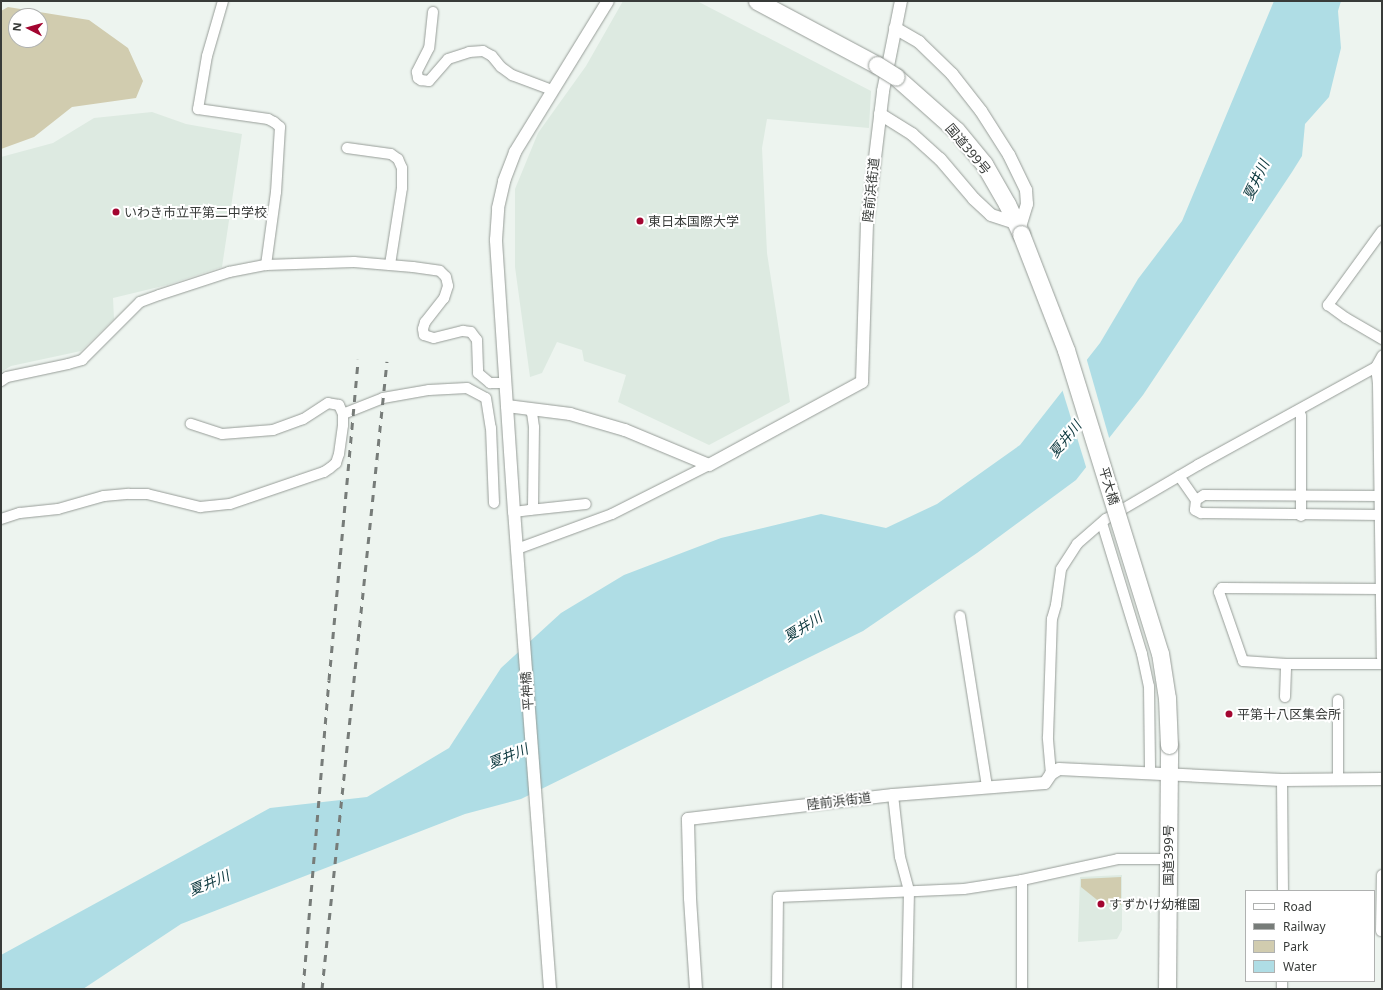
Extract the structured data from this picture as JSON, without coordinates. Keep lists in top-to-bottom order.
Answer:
{
  "streets": {
    "highway": ["国道399号", "平大橋"],
    "street": ["陸前浜街道", "平神橋"]
  },
  "crossings": [
    ["国道399号", "平大橋"]
  ],
  "water": ["夏井川"],
  "places": [
    "いわき市立平第二中学校",
    "東日本国際大学",
    "平第十八区集会所",
    "すずかけ幼稚園"
  ],
  "legend": [
    "Road",
    "Railway",
    "Park",
    "Water"
  ],
  "north": "left"
}
